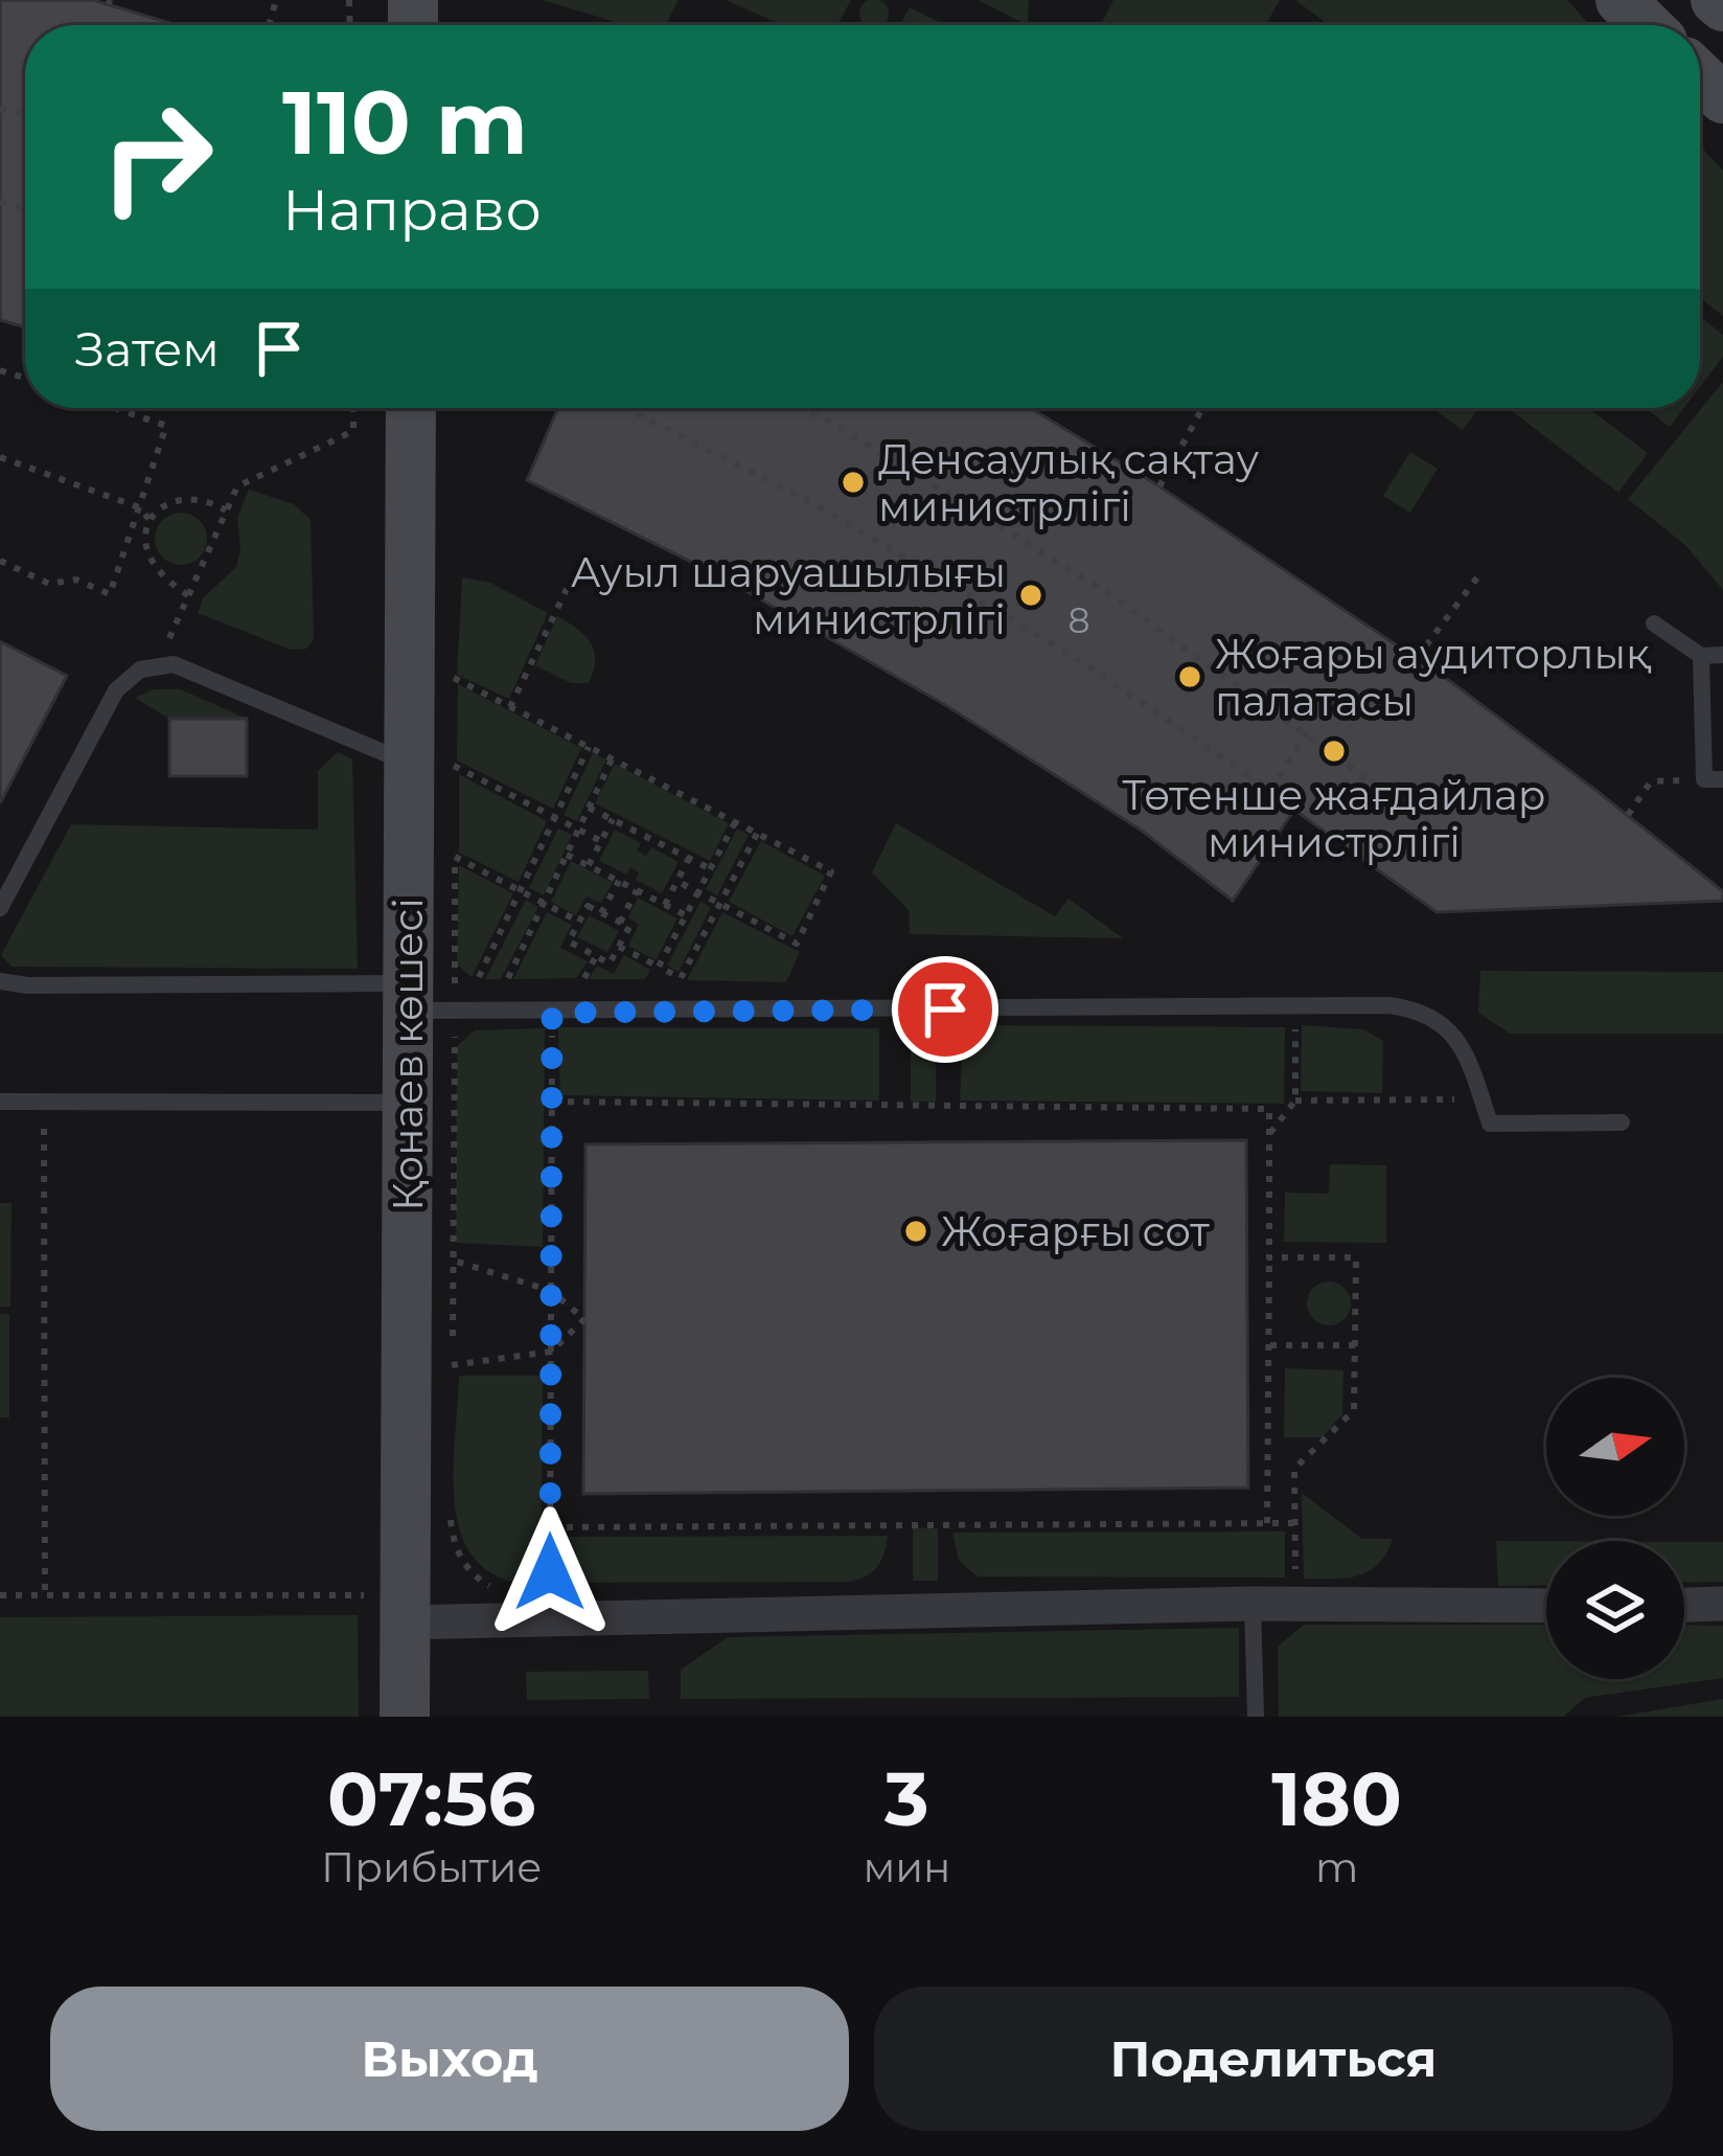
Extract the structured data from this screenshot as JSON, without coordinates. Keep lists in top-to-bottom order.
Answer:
{
  "streets": {
    "street": ["Қонаев көшесі"]
  },
  "places": [
    "Денсаулық сақтау министрлігі",
    "Ауыл шаруашылығы министрлігі",
    "Жоғары аудиторлық палатасы",
    "Төтенше жағдайлар министрлігі",
    "Жоғарғы сот"
  ],
  "house_numbers": ["8"],
  "north": "right",
  "page": {
    "turn": ["110 m", "Направо"],
    "then": "Затем",
    "eta": [
      "07:56",
      "Прибытие",
      "3",
      "мин",
      "180",
      "m"
    ],
    "buttons": ["Выход", "Поделиться"]
  }
}
